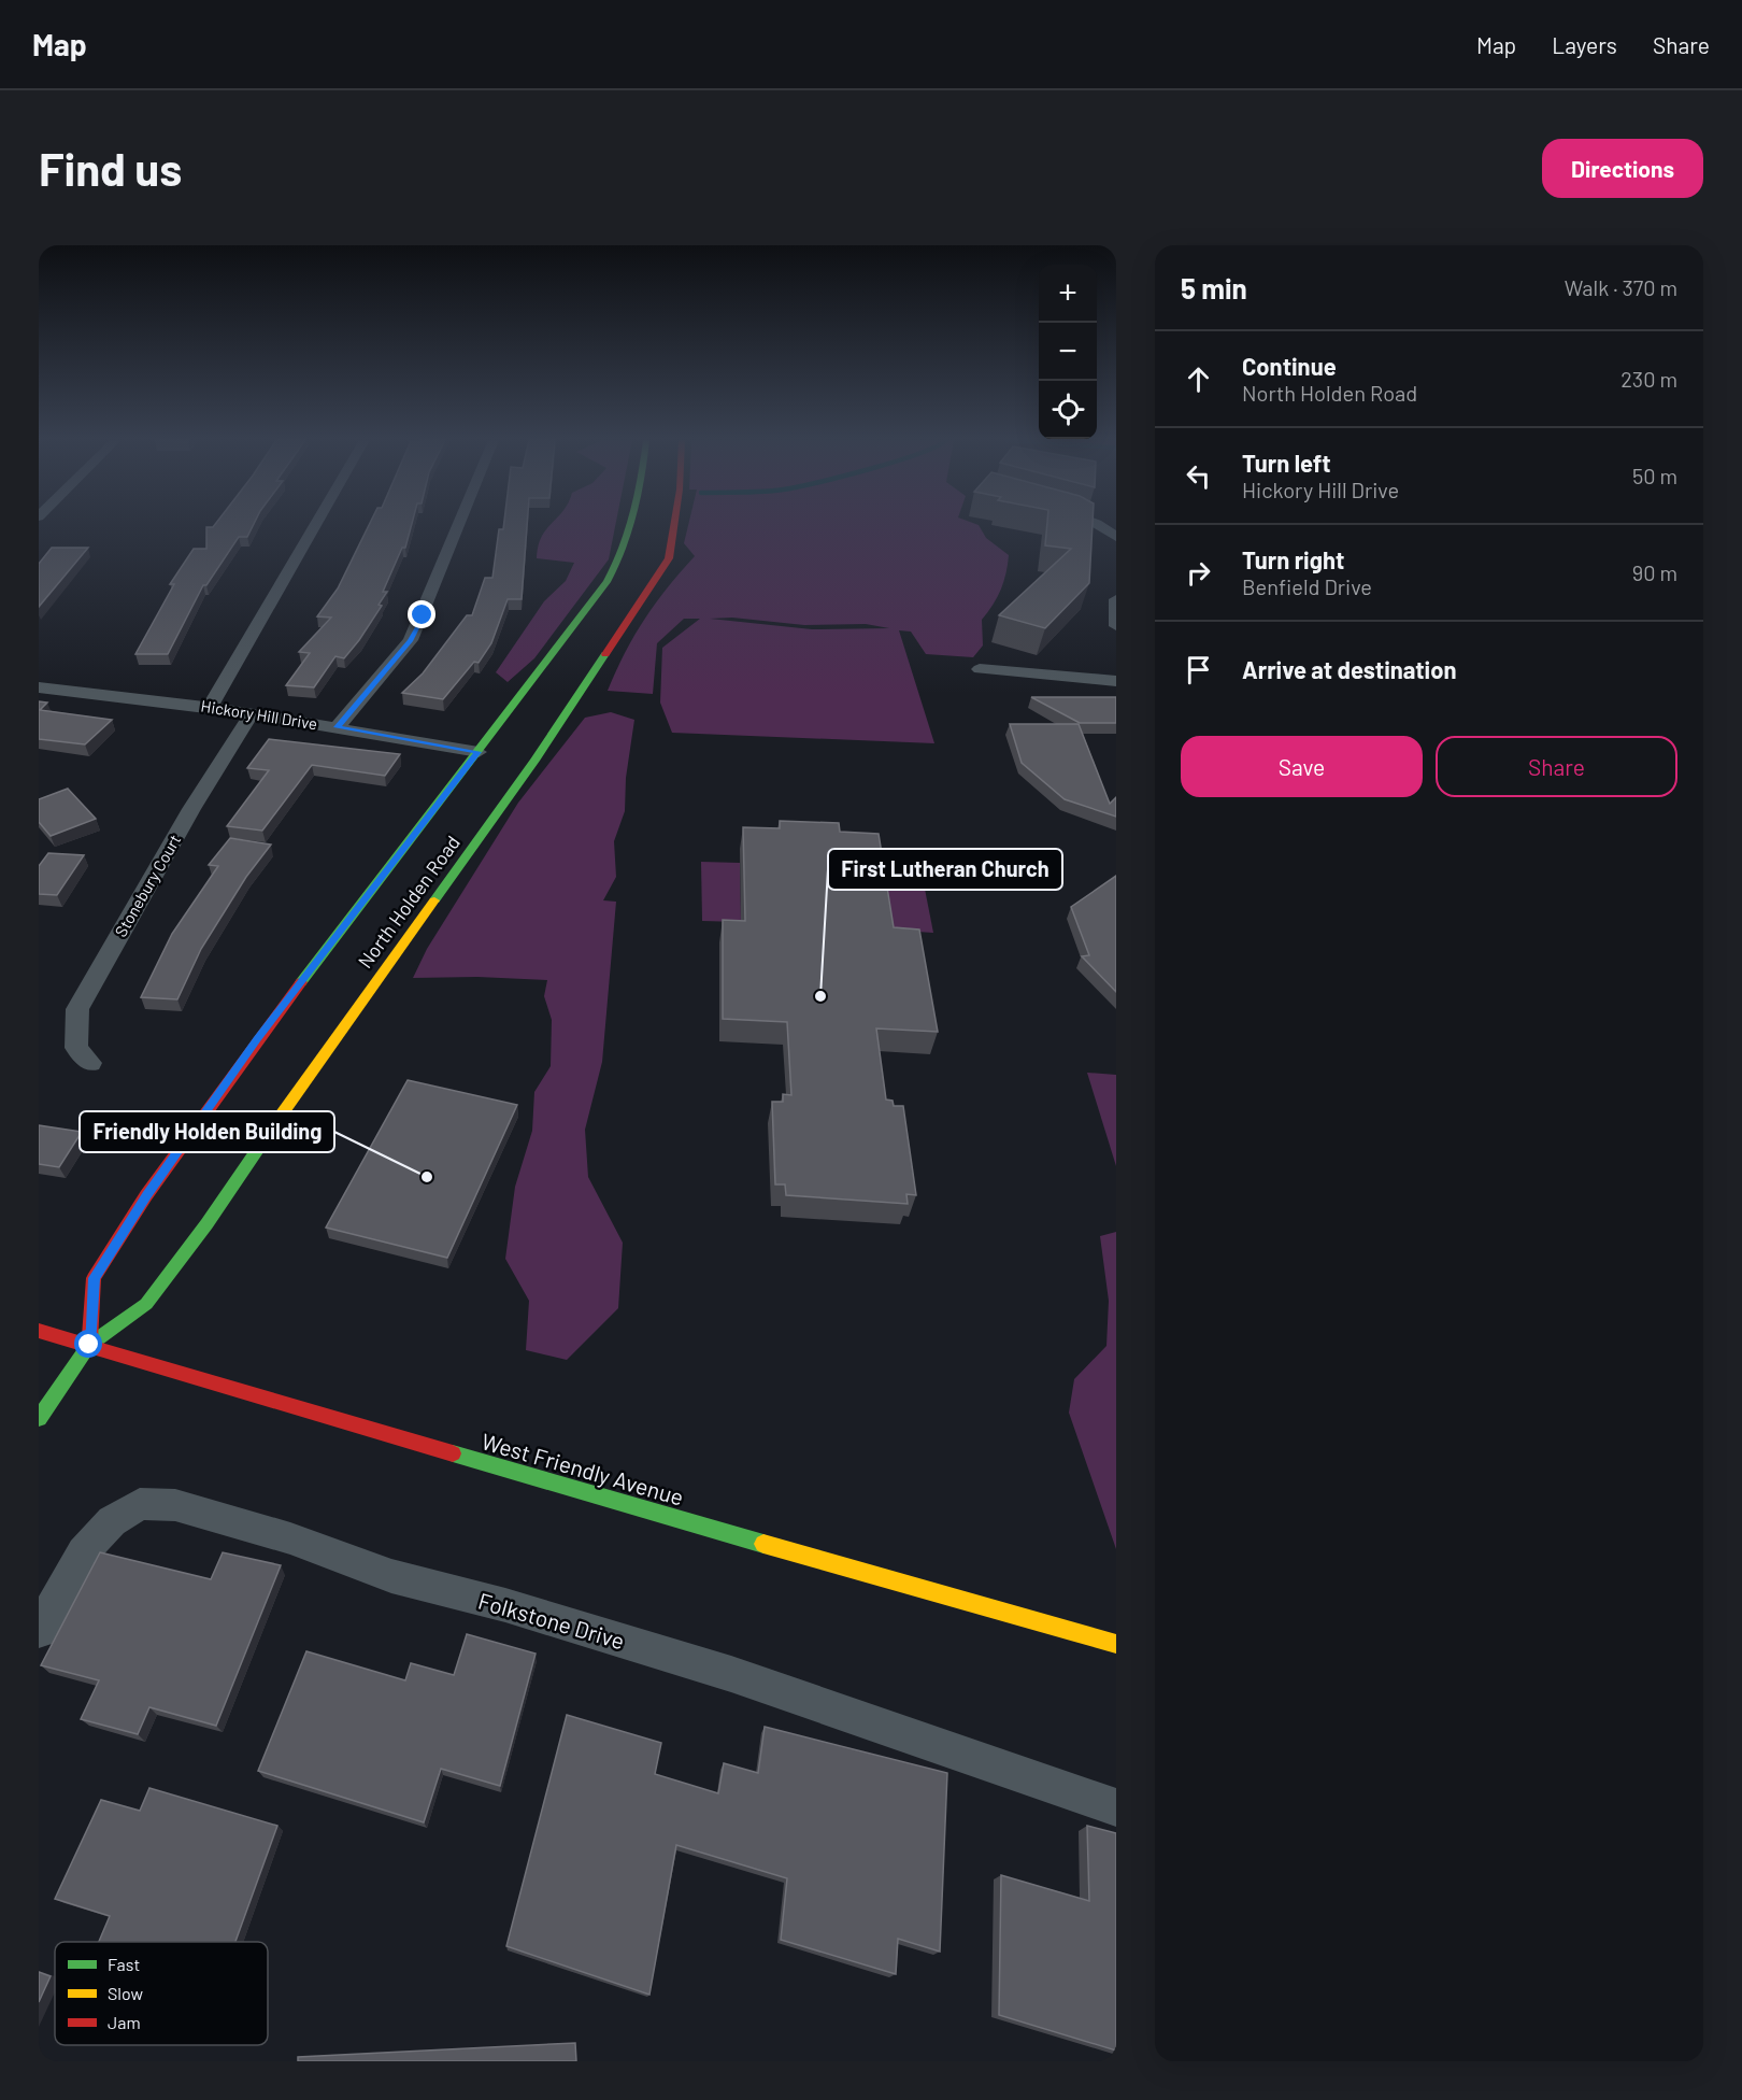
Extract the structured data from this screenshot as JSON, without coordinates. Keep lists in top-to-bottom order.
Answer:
{
  "streets": {
    "main road": ["North Holden Road", "West Friendly Avenue"],
    "street": ["Hickory Hill Drive", "Stonebury Court", "Folkstone Drive"]
  },
  "crossings": [
    ["Hickory Hill Drive", "Stonebury Court"],
    ["Hickory Hill Drive", "North Holden Road"],
    ["North Holden Road", "West Friendly Avenue"]
  ],
  "places": ["First Lutheran Church", "Friendly Holden Building"],
  "legend": ["Fast", "Slow", "Jam"],
  "page": {
    "header": "Map",
    "nav": ["Map", "Layers", "Share"],
    "buttons": [
      "Directions",
      ["Save", "Share"]
    ],
    "title": "Find us",
    "heading": ["5 min", "Walk · 370 m"],
    "map_buttons": ["+", "−"],
    "list": [
      ["Continue", "North Holden Road", "230 m"],
      ["Turn left", "Hickory Hill Drive", "50 m"],
      ["Turn right", "Benfield Drive", "90 m"],
      "Arrive at destination"
    ]
  }
}
